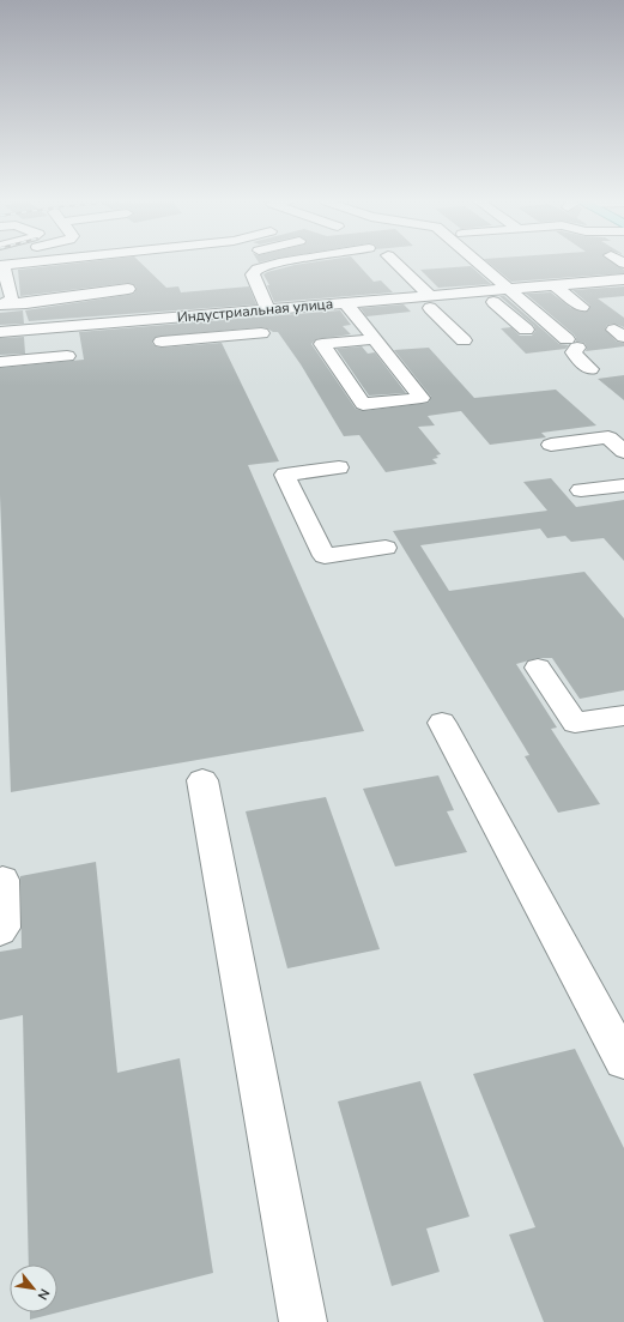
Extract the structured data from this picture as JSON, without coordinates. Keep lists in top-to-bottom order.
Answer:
{
  "streets": {
    "street": ["Индустриальная улица"]
  },
  "north": "bottom right"
}
